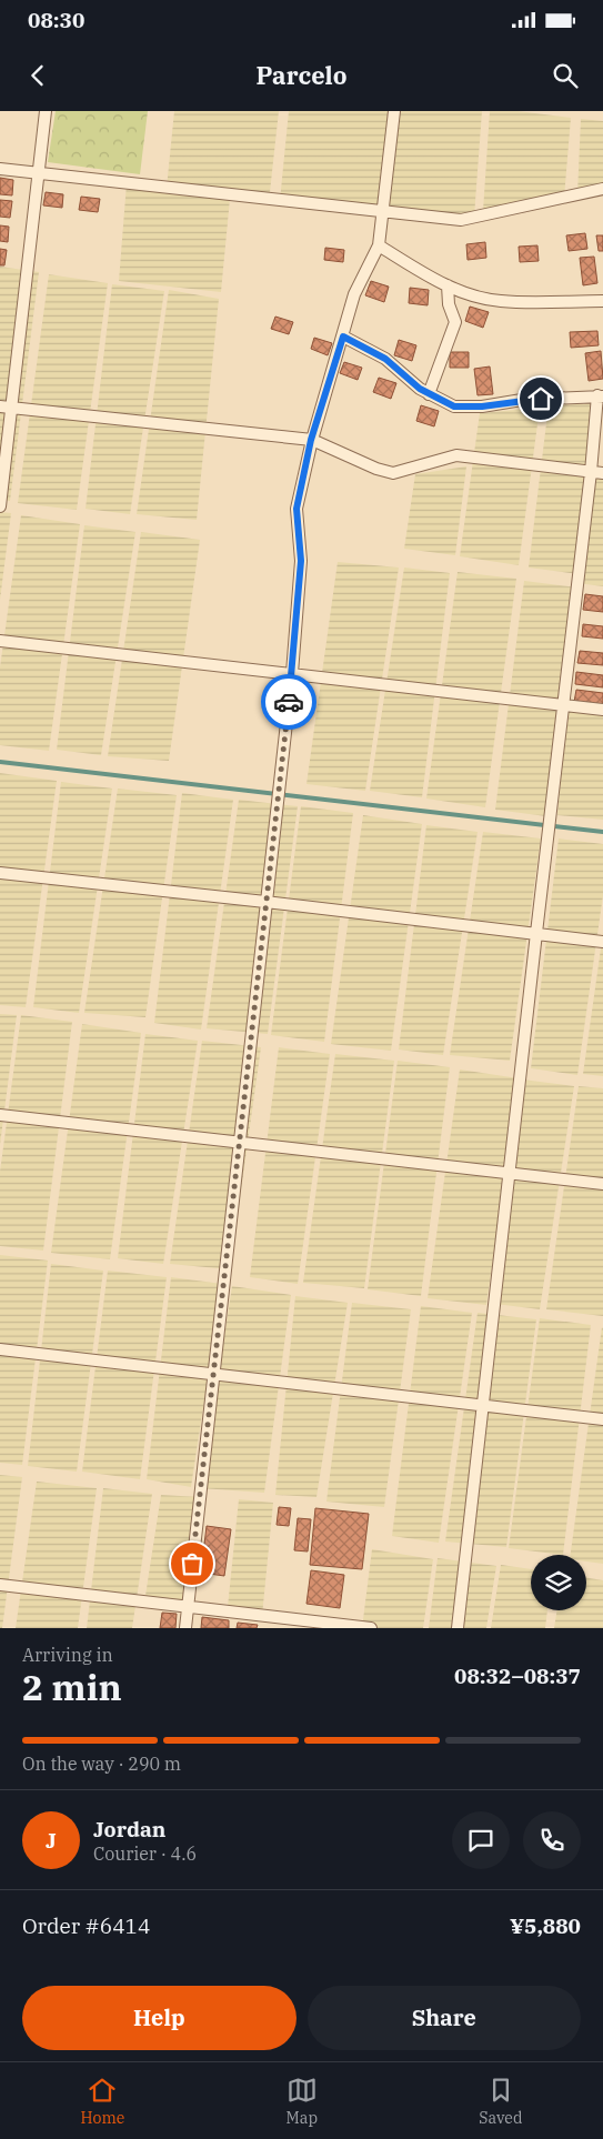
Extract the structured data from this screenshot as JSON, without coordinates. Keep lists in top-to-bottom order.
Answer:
{
  "page": {
    "status": "08:30",
    "header": "Parcelo",
    "heading": ["2 min", "Arriving in", "08:32–08:37"],
    "panel": [
      "Jordan",
      "Courier · 4.6",
      "Order #6414",
      "¥5,880"
    ],
    "bar": "On the way · 290 m",
    "round": "J",
    "buttons": ["Help", "Share"],
    "tabs": ["Home", "Map", "Saved"]
  }
}
